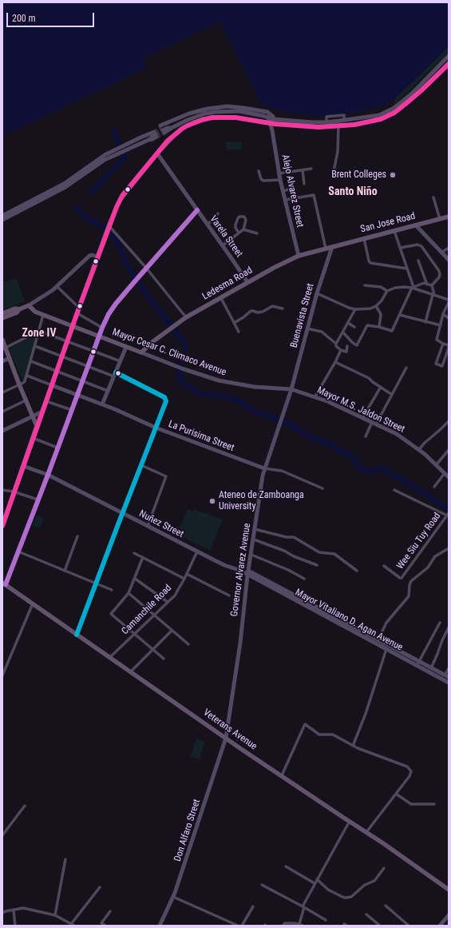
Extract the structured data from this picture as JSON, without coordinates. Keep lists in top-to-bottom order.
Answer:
{
  "streets": {
    "main road": [
      "Alejo Alvarez Street",
      "San Jose Road",
      "Varela Street",
      "Ledesma Road",
      "Buenavista Street",
      "Mayor Cesar C. Climaco Avenue",
      "Mayor M.S. Jaldon Street",
      "La Purisima Street",
      "Nuñez Street",
      "Governor Alvarez Avenue",
      "Mayor Vitaliano D. Agan Avenue",
      "Veterans Avenue",
      "Don Alfaro Street"
    ],
    "street": ["Wee Siu Tuy Road", "Camanchile Road"]
  },
  "crossings": [
    ["Alejo Alvarez Street", "Ledesma Road"],
    ["San Jose Road", "Ledesma Road"],
    ["San Jose Road", "Buenavista Street"],
    ["Varela Street", "Ledesma Road"],
    ["Ledesma Road", "Buenavista Street"],
    ["Ledesma Road", "Mayor Cesar C. Climaco Avenue"],
    ["Buenavista Street", "Mayor Cesar C. Climaco Avenue"],
    ["Buenavista Street", "Mayor M.S. Jaldon Street"],
    ["Buenavista Street", "Governor Alvarez Avenue"],
    ["Mayor Cesar C. Climaco Avenue", "Mayor M.S. Jaldon Street"],
    ["Mayor Cesar C. Climaco Avenue", "Governor Alvarez Avenue"],
    ["Mayor M.S. Jaldon Street", "Governor Alvarez Avenue"],
    ["La Purisima Street", "Governor Alvarez Avenue"],
    ["Nuñez Street", "Camanchile Road"],
    ["Nuñez Street", "Mayor Vitaliano D. Agan Avenue"],
    ["Governor Alvarez Avenue", "Mayor Vitaliano D. Agan Avenue"],
    ["Governor Alvarez Avenue", "Veterans Avenue"],
    ["Governor Alvarez Avenue", "Don Alfaro Street"],
    ["Camanchile Road", "Veterans Avenue"],
    ["Veterans Avenue", "Don Alfaro Street"]
  ],
  "districts": ["Santo Niño", "Zone IV"],
  "places": ["Brent Colleges", "Ateneo de Zamboanga University"],
  "scale_bar": "200 m"
}
